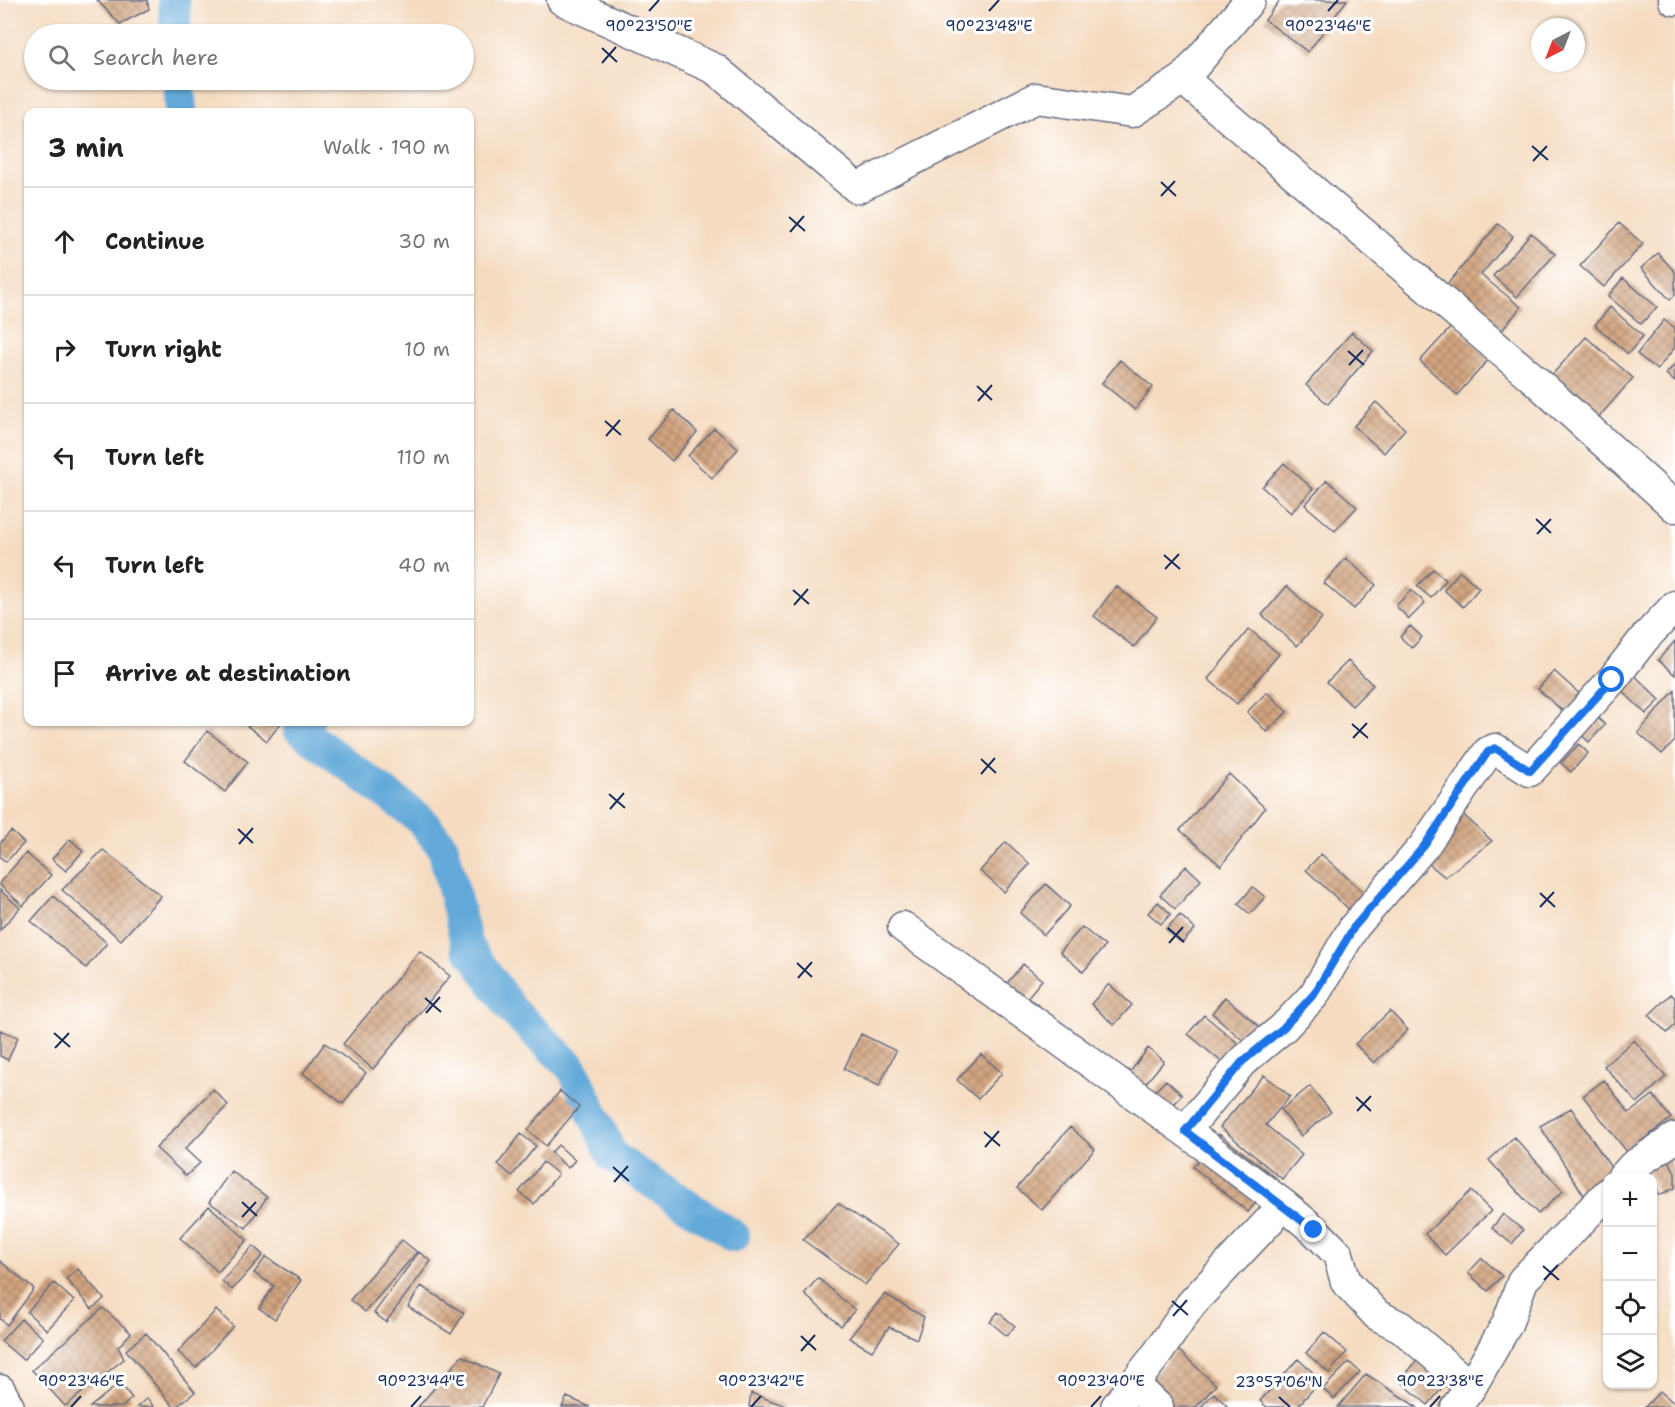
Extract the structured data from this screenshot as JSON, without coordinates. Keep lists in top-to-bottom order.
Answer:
{
  "north": "bottom left",
  "page": {
    "search": "Search here",
    "heading": ["3 min", "Walk · 190 m"],
    "list": [
      ["Continue", "30 m"],
      ["Turn right", "10 m"],
      ["Turn left", "110 m"],
      ["Turn left", "40 m"],
      "Arrive at destination"
    ],
    "map_buttons": ["+", "−"]
  },
  "coordinates": [
    "90°23'50\"E",
    "90°23'48\"E",
    "90°23'46\"E",
    "90°23'44\"E",
    "90°23'42\"E",
    "90°23'40\"E",
    "90°23'38\"E",
    "23°57'06\"N"
  ]
}
